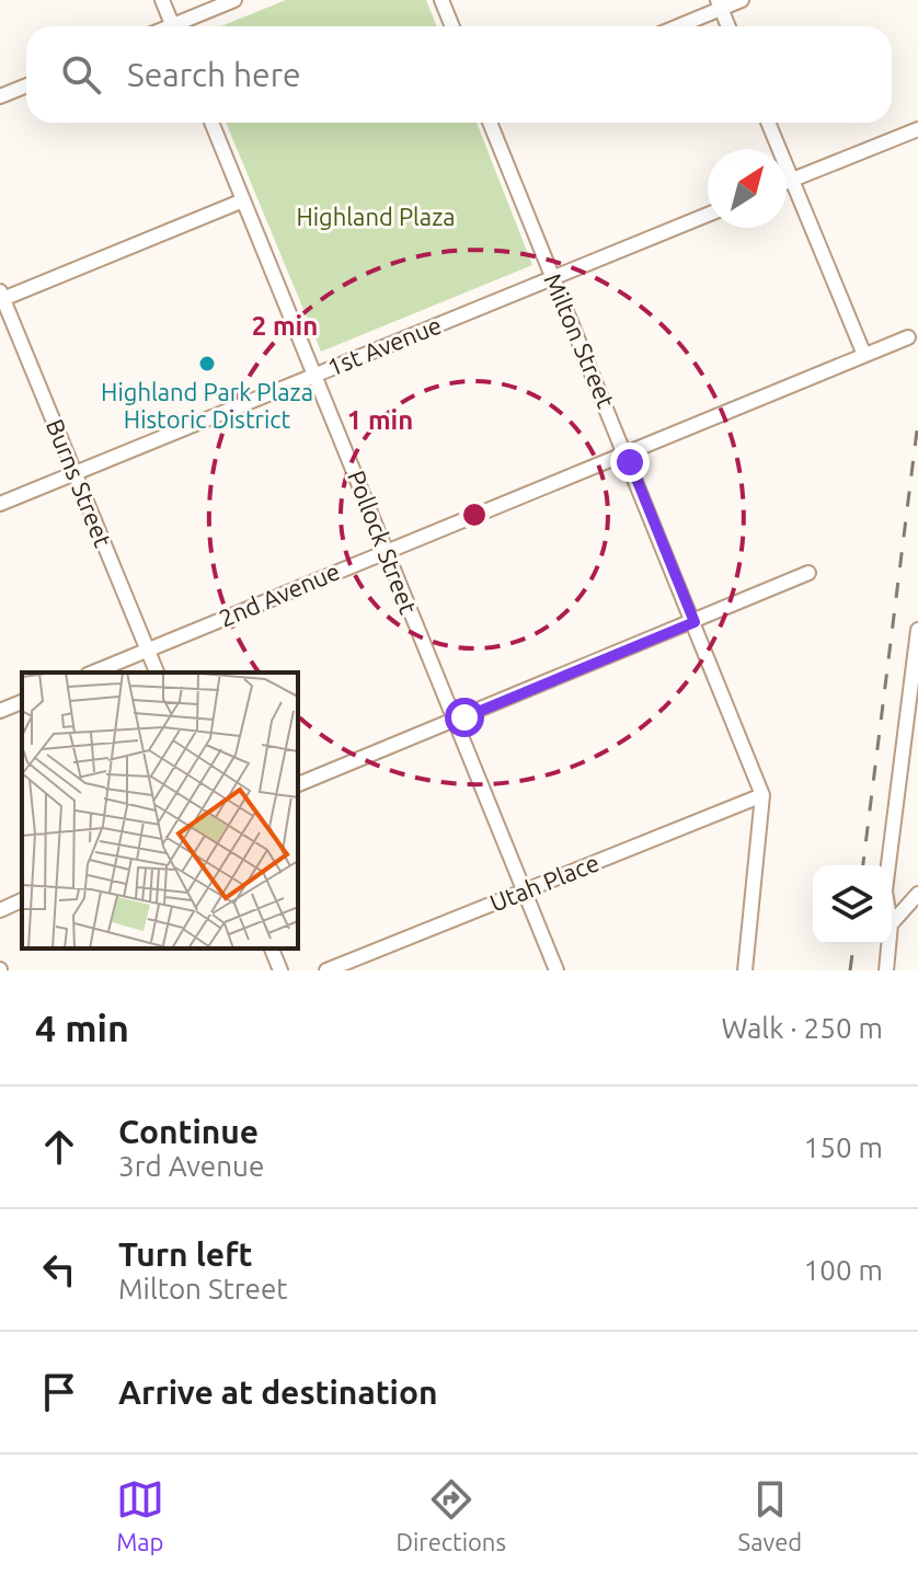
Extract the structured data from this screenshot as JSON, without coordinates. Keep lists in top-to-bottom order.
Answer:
{
  "streets": {
    "street": [
      "Milton Street",
      "1st Avenue",
      "Burns Street",
      "Pollock Street",
      "2nd Avenue",
      "Utah Place"
    ]
  },
  "crossings": [
    ["Milton Street", "1st Avenue"],
    ["Milton Street", "2nd Avenue"],
    ["Milton Street", "Utah Place"],
    ["1st Avenue", "Burns Street"],
    ["1st Avenue", "Pollock Street"],
    ["Burns Street", "2nd Avenue"],
    ["Pollock Street", "2nd Avenue"],
    ["Pollock Street", "Utah Place"]
  ],
  "parks": ["Highland Plaza"],
  "places": ["Highland Park Plaza Historic District"],
  "north": "top right",
  "page": {
    "search": "Search here",
    "heading": ["4 min", "Walk · 250 m"],
    "list": [
      ["Continue", "3rd Avenue", "150 m"],
      ["Turn left", "Milton Street", "100 m"],
      "Arrive at destination"
    ],
    "nav": ["Map", "Directions", "Saved"]
  },
  "rings": ["2 min", "1 min"]
}
